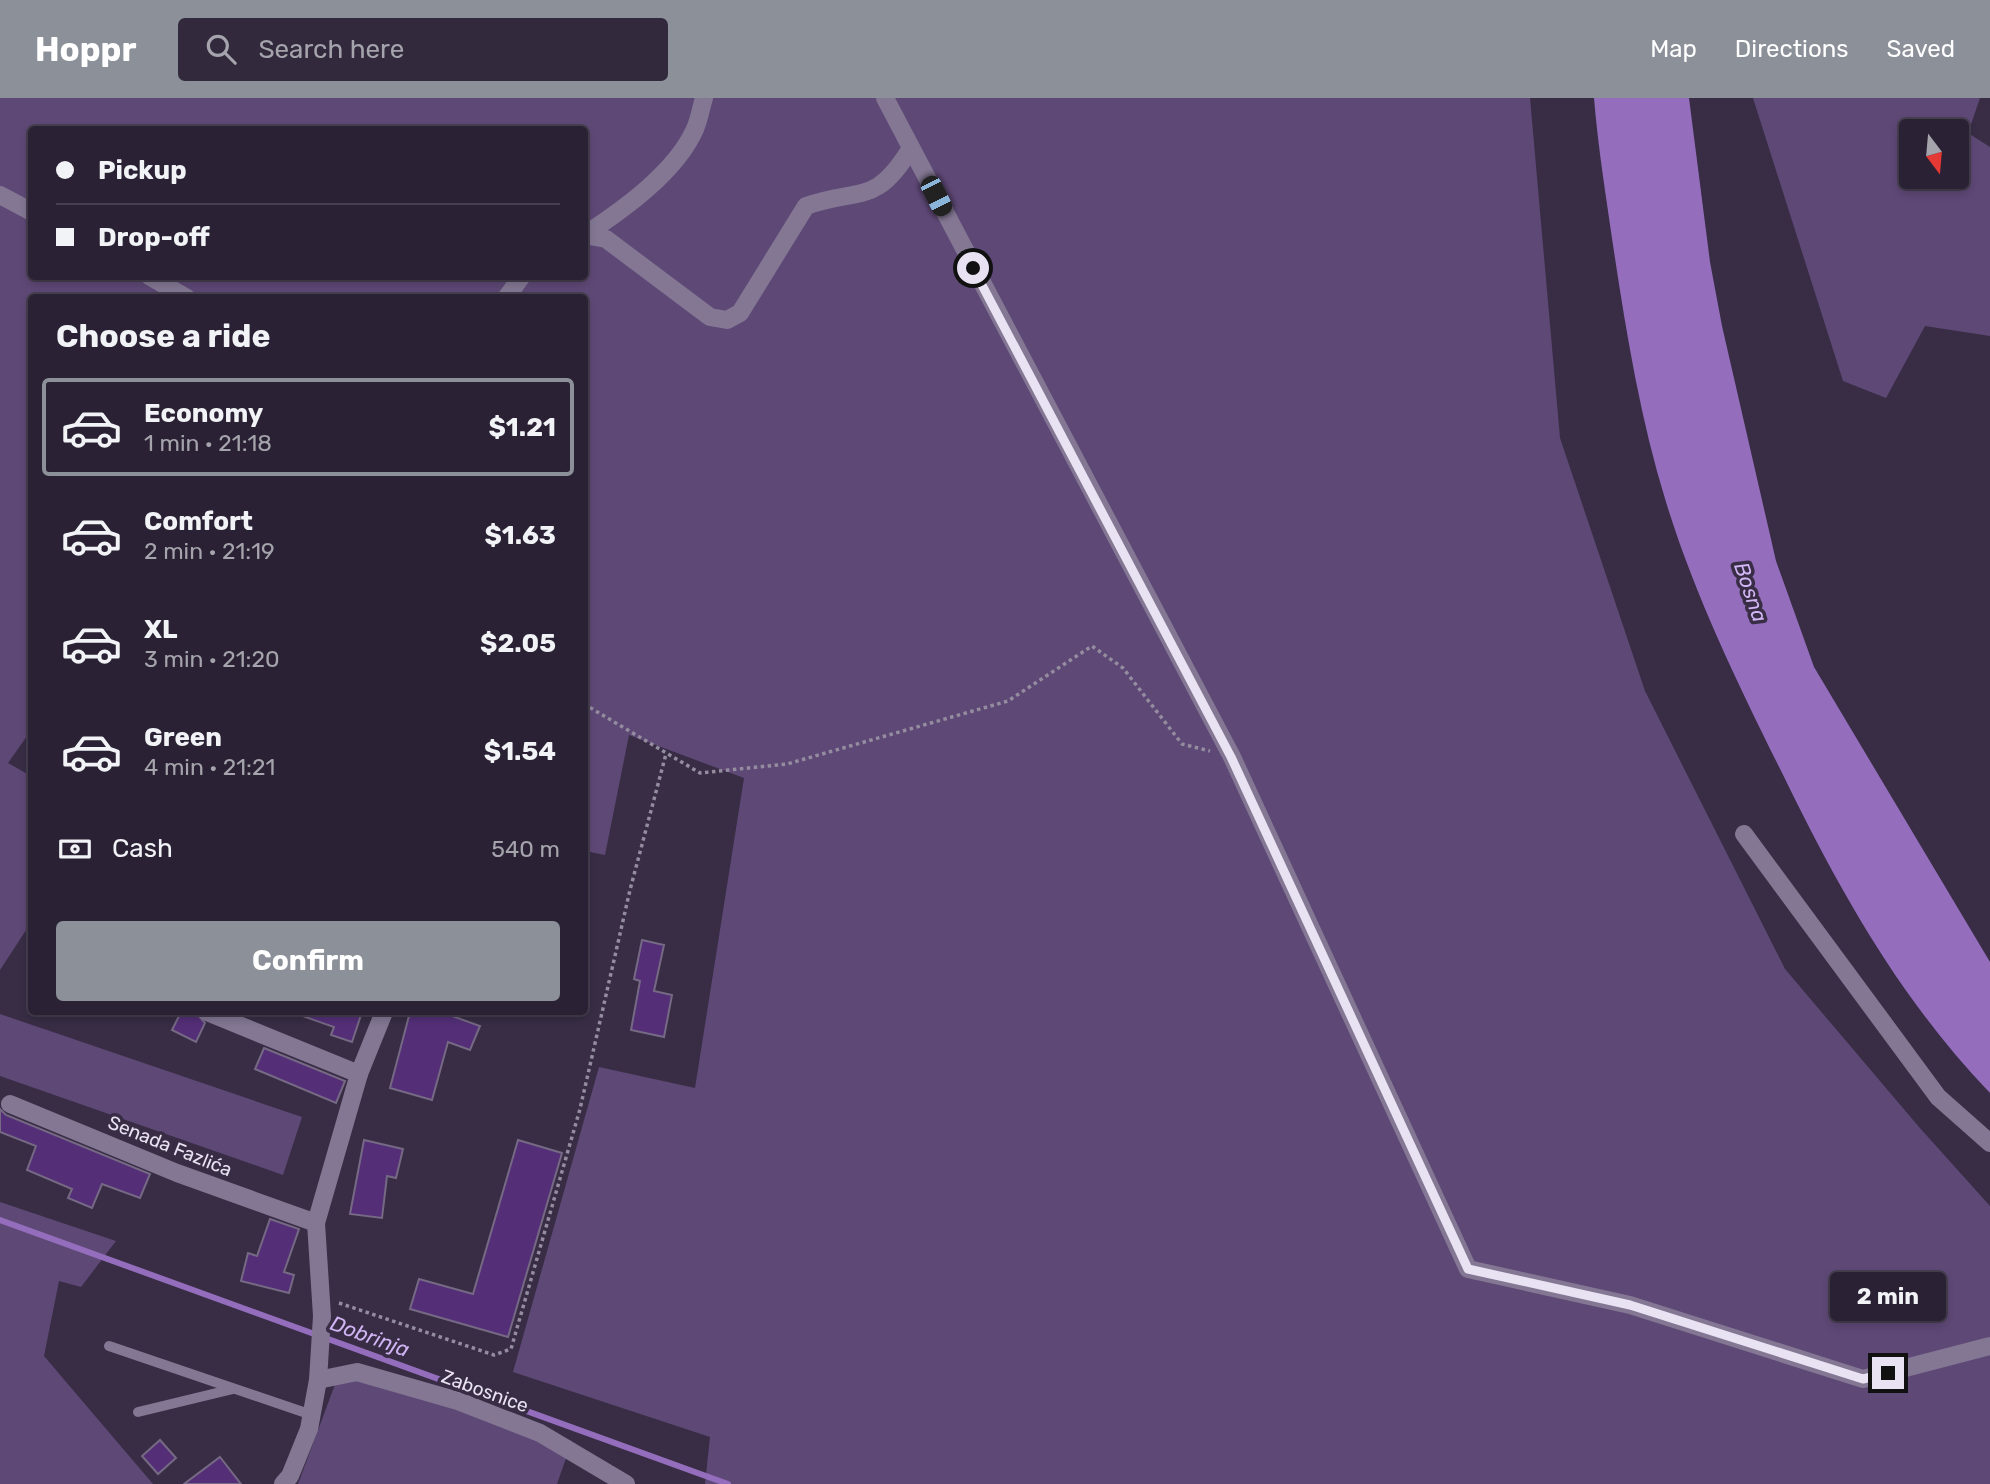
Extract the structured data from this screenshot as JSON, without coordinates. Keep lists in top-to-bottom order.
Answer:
{
  "streets": {
    "street": ["Senada Fazlića", "Zabosnice"]
  },
  "water": ["Bosna", "Dobrinja"],
  "north": "bottom",
  "page": {
    "header": "Hoppr",
    "search": "Search here",
    "nav": ["Map", "Directions", "Saved"],
    "banner": ["Pickup", "Drop-off"],
    "heading": "Choose a ride",
    "list": [
      {
        "name": "Economy",
        "note": "1 min · 21:18",
        "value": "$1.21"
      },
      {
        "name": "Comfort",
        "note": "2 min · 21:19",
        "value": "$1.63"
      },
      {
        "name": "XL",
        "note": "3 min · 21:20",
        "value": "$2.05"
      },
      {
        "name": "Green",
        "note": "4 min · 21:21",
        "value": "$1.54"
      }
    ],
    "pay": ["Cash", "540 m"],
    "buttons": "Confirm",
    "bubble": "2 min"
  }
}
